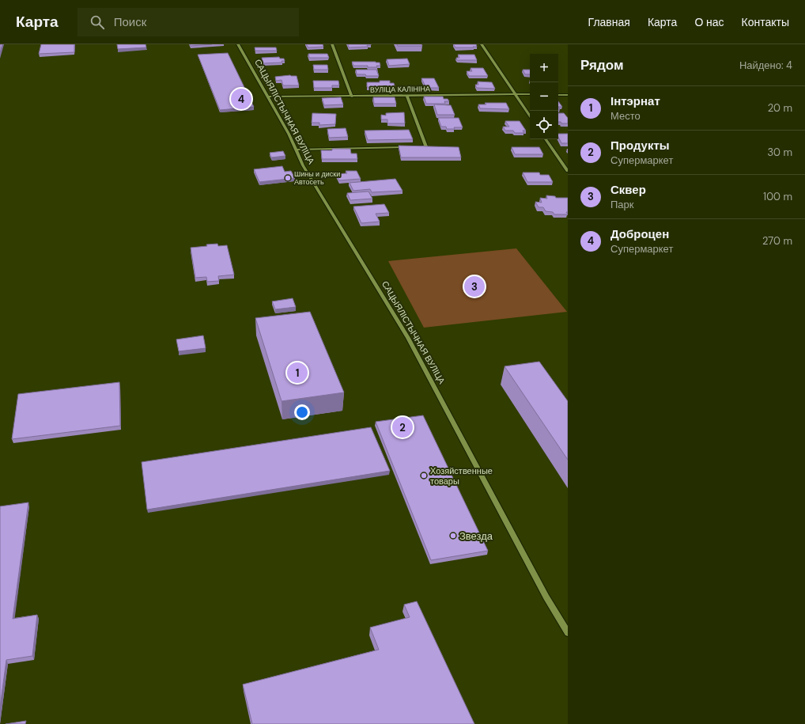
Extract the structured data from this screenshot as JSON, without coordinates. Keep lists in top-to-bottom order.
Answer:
{
  "streets": {
    "street": ["ВУЛІЦА КАЛІНІНА", "САЦЫЯЛІСТЫЧНАЯ ВУЛІЦА"]
  },
  "crossings": [
    ["ВУЛІЦА КАЛІНІНА", "САЦЫЯЛІСТЫЧНАЯ ВУЛІЦА"]
  ],
  "places": ["Шины и диски Автосеть", "Хозяйственные товары", "Звезда"],
  "page": {
    "header": "Карта",
    "search": "Поиск",
    "nav": [
      "Главная",
      "Карта",
      "О нас",
      "Контакты"
    ],
    "heading": ["Рядом", "Найдено: 4"],
    "map_buttons": ["+", "−"],
    "list": [
      {
        "mark": "1",
        "name": "Інтэрнат",
        "note": "Место",
        "value": "20 m"
      },
      {
        "mark": "2",
        "name": "Продукты",
        "note": "Супермаркет",
        "value": "30 m"
      },
      {
        "mark": "3",
        "name": "Сквер",
        "note": "Парк",
        "value": "100 m"
      },
      {
        "mark": "4",
        "name": "Доброцен",
        "note": "Супермаркет",
        "value": "270 m"
      }
    ],
    "pins": [
      "4",
      "3",
      "1",
      "2"
    ]
  }
}
